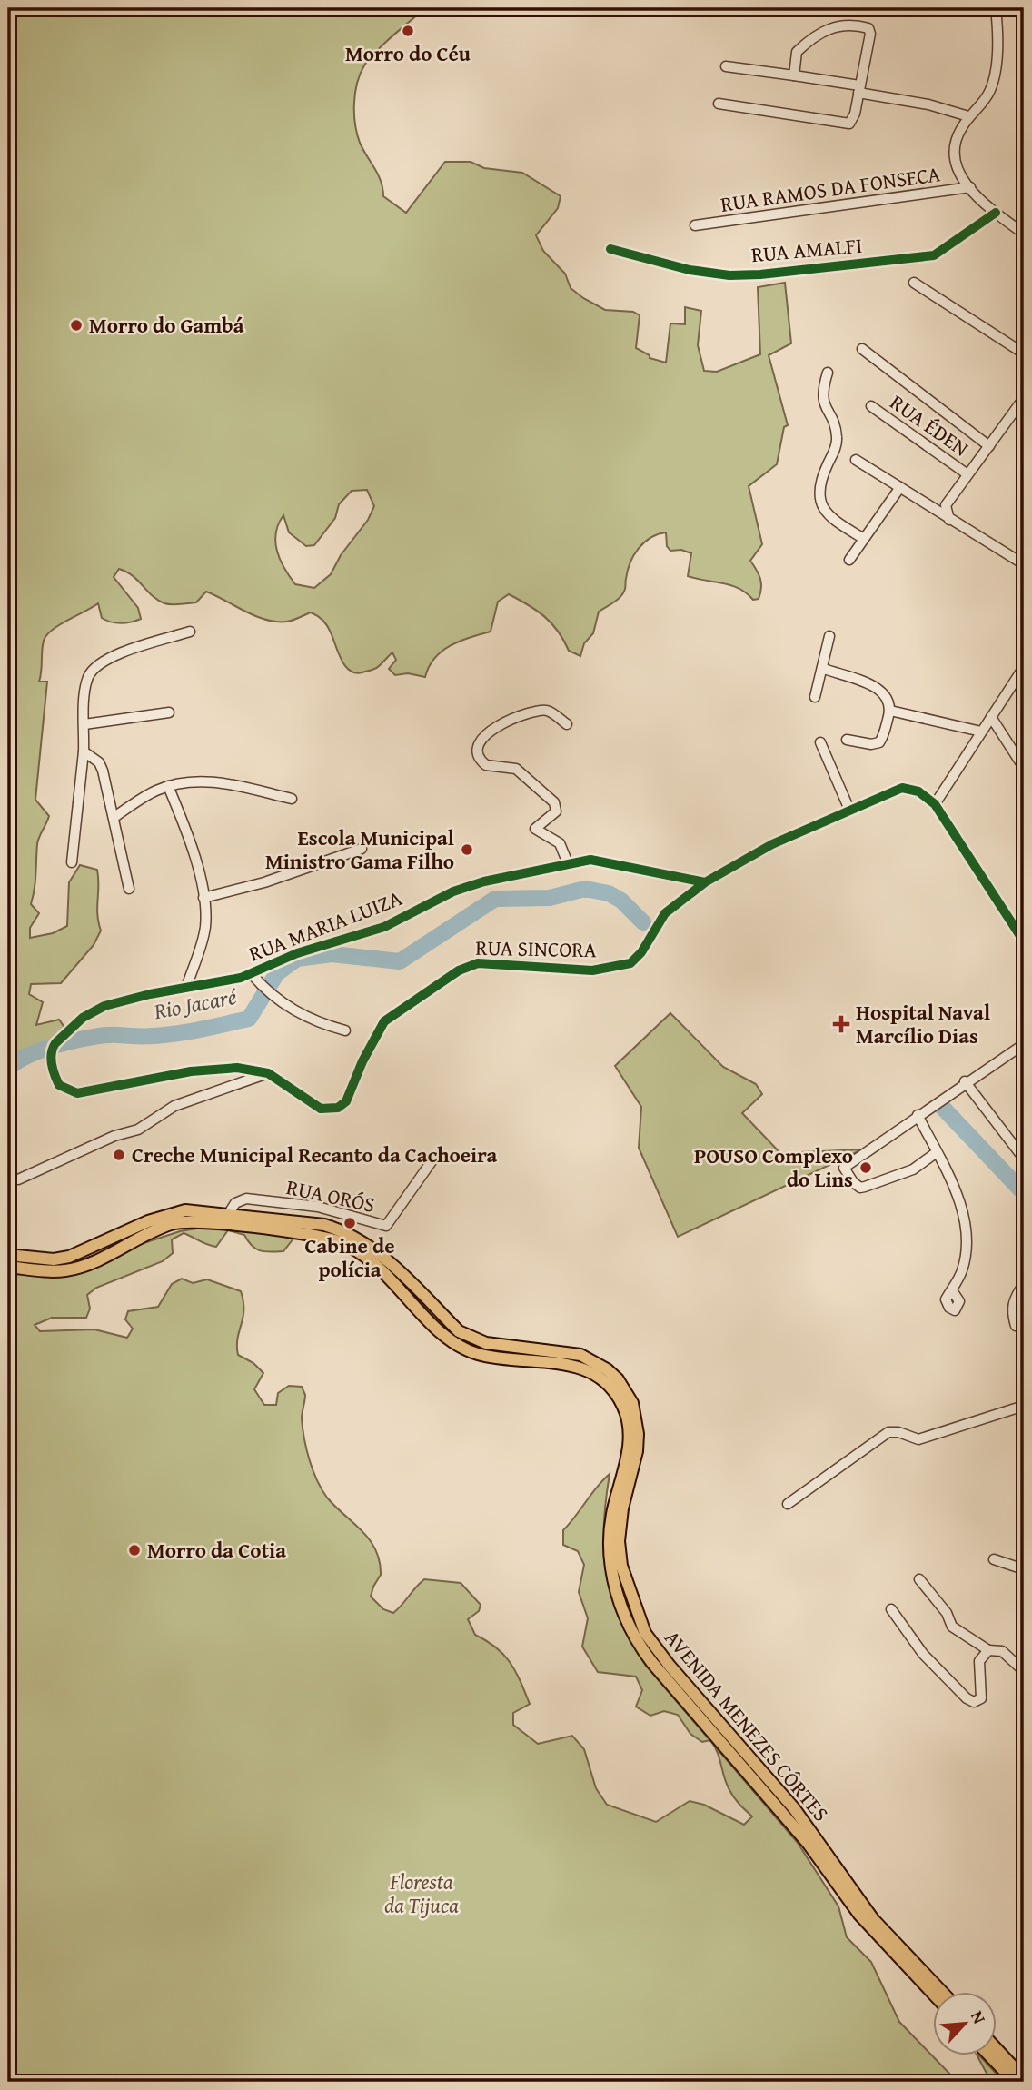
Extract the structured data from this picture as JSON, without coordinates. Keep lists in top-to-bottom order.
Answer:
{
  "streets": {
    "main road": ["AVENIDA MENEZES CÔRTES"],
    "street": [
      "RUA RAMOS DA FONSECA",
      "RUA AMALFI",
      "RUA ÉDEN",
      "RUA MARIA LUIZA",
      "RUA SINCORA",
      "RUA ORÓS"
    ]
  },
  "crossings": [
    ["RUA MARIA LUIZA", "RUA SINCORA"],
    ["RUA ORÓS", "AVENIDA MENEZES CÔRTES"]
  ],
  "water": ["Rio Jacaré"],
  "parks": ["Floresta da Tijuca"],
  "places": {
    "other": [
      "Morro do Céu",
      "Morro do Gambá",
      "Escola Municipal Ministro Gama Filho",
      "Creche Municipal Recanto da Cachoeira",
      "POUSO Complexo do Lins",
      "Cabine de polícia",
      "Morro da Cotia"
    ],
    "health": ["Hospital Naval Marcílio Dias"]
  },
  "north": "top right"
}
